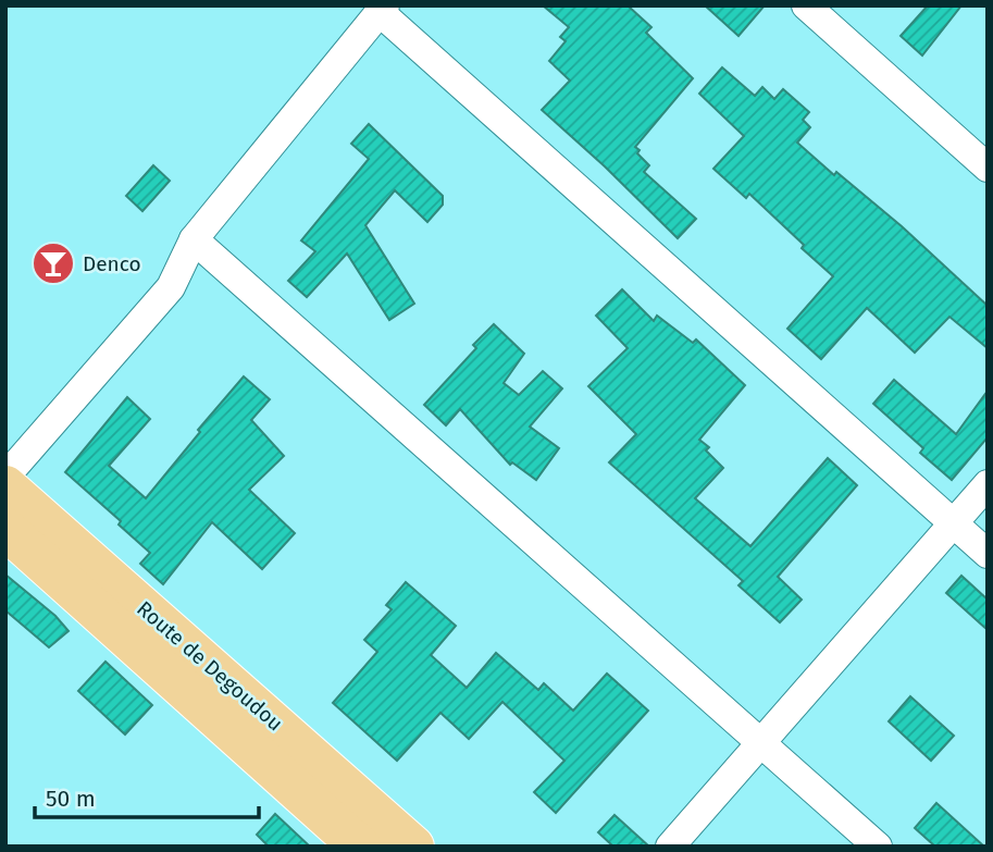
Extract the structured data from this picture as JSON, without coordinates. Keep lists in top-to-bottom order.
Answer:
{
  "streets": {
    "main road": ["Route de Degoudou"]
  },
  "places": {
    "bar": ["Denco"]
  },
  "scale_bar": "50 m"
}
